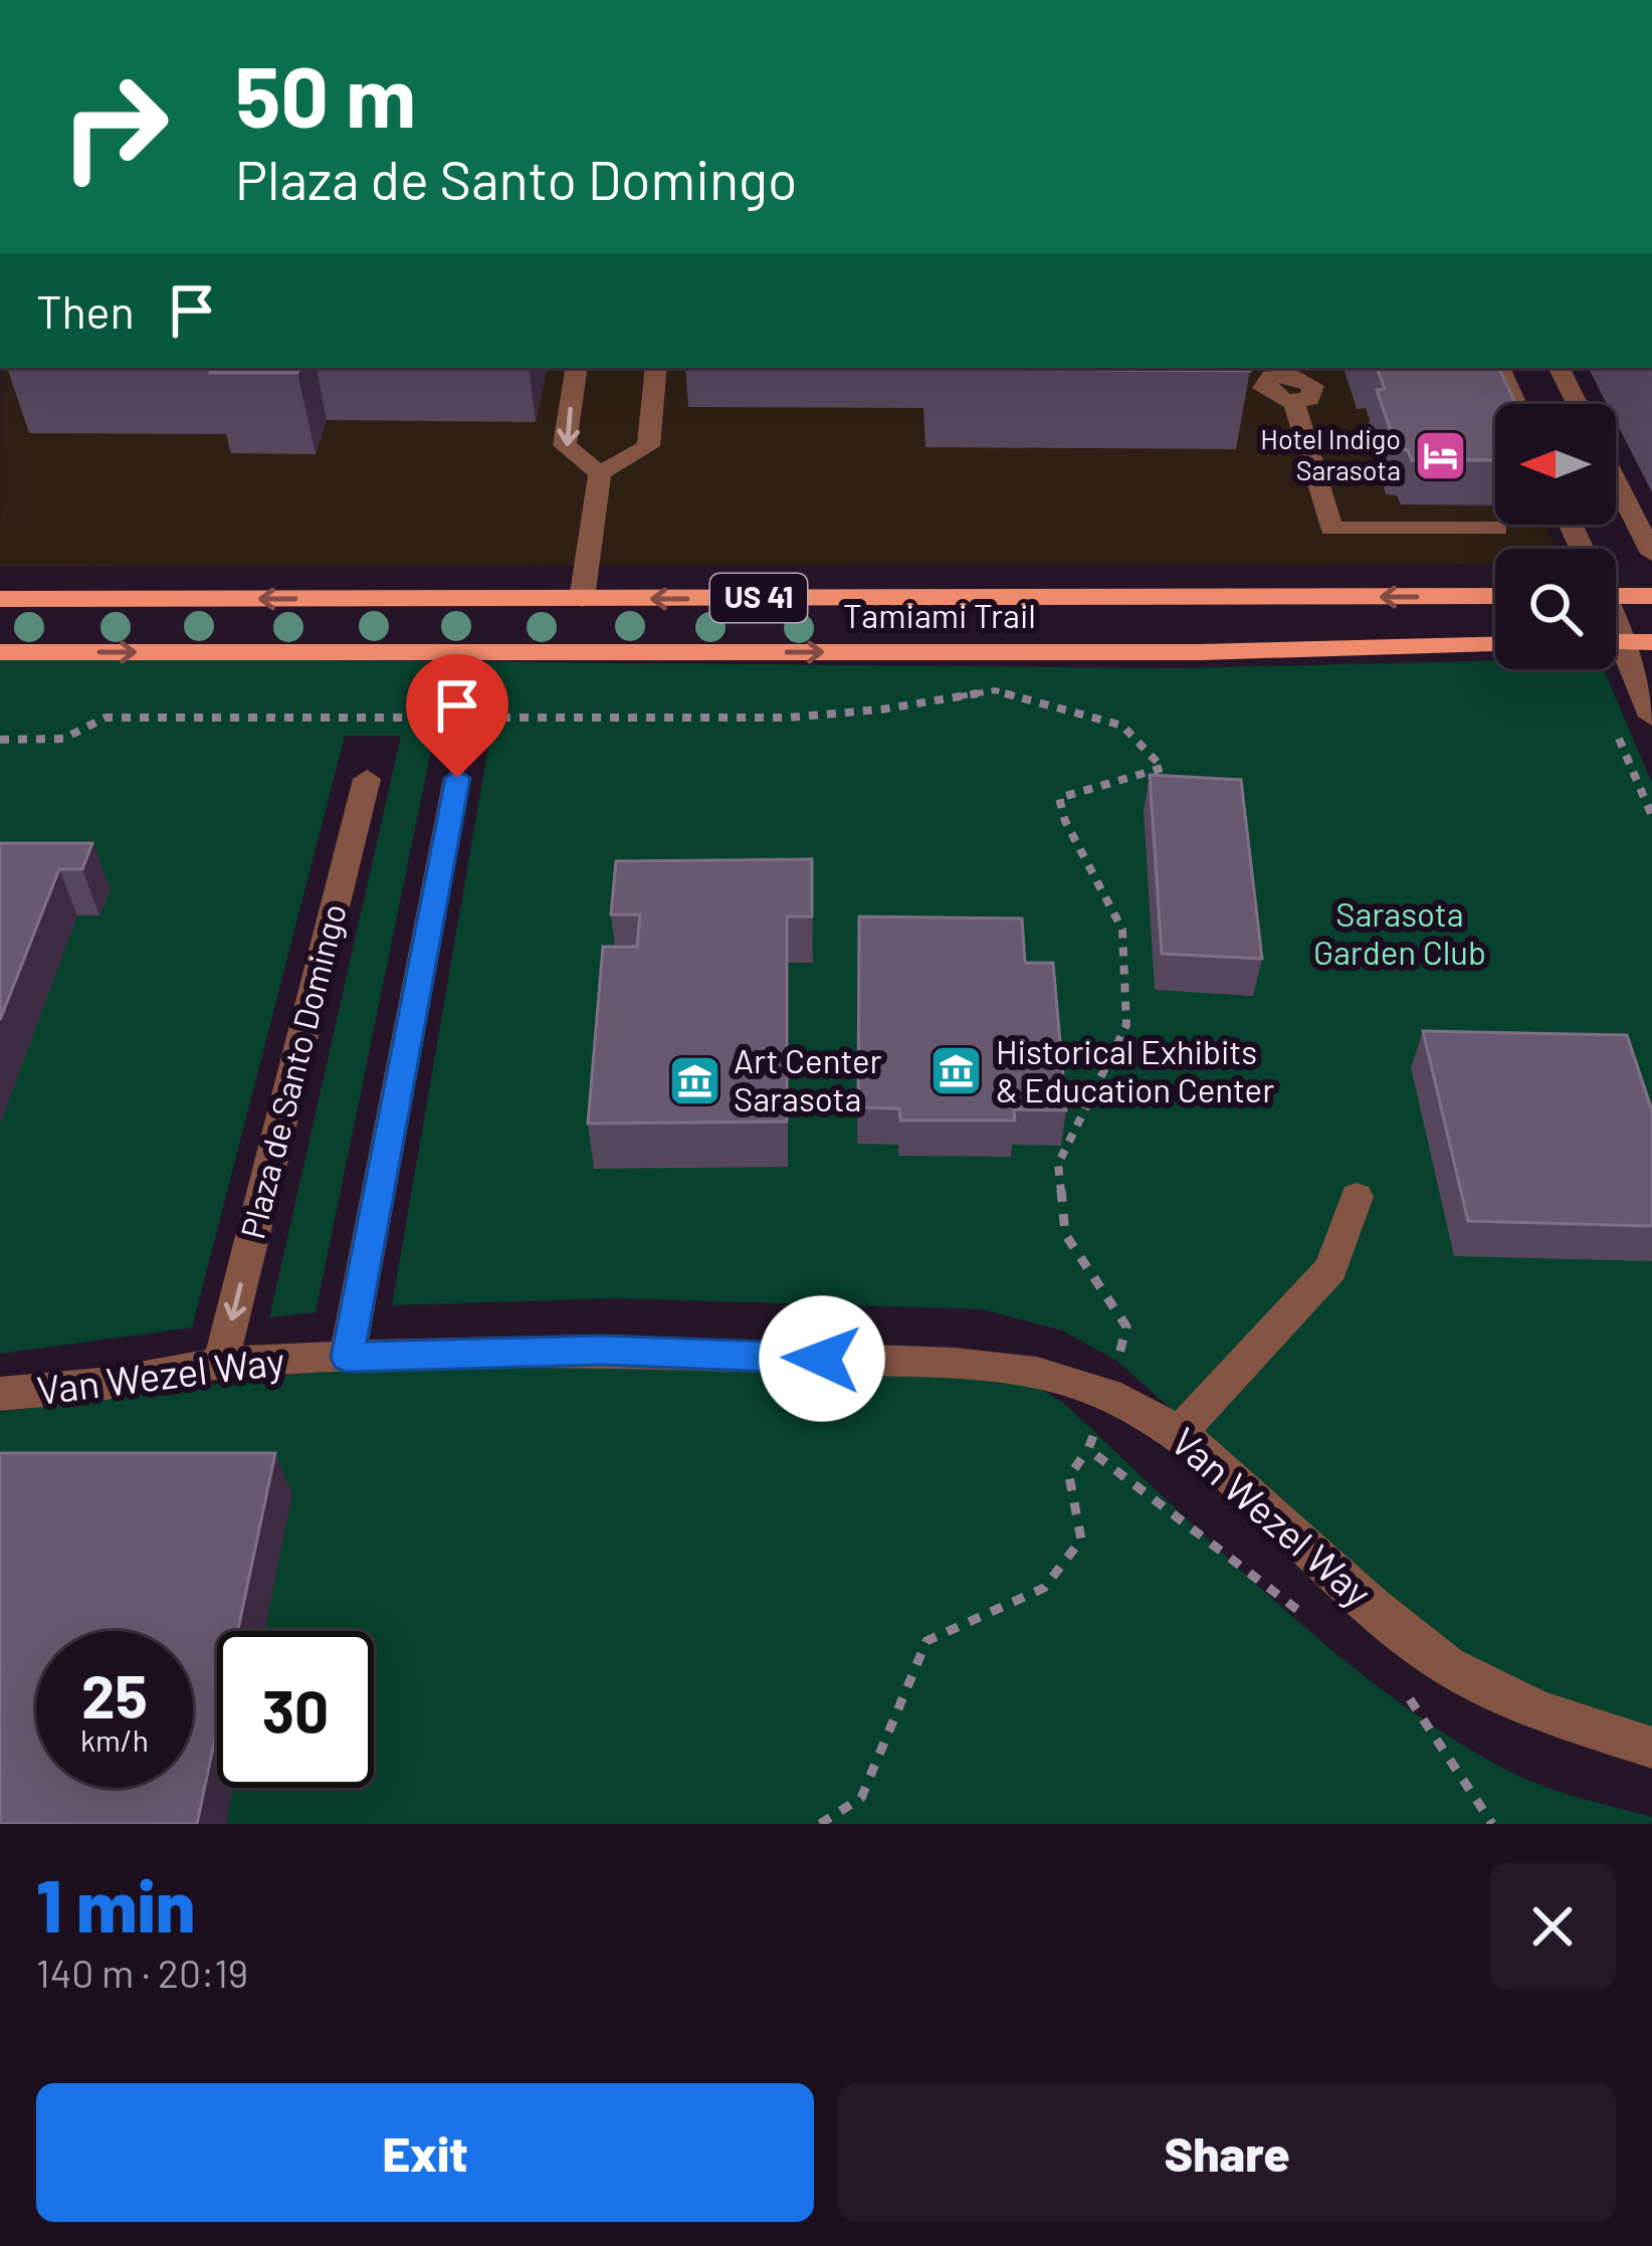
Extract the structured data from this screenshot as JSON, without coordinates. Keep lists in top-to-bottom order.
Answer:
{
  "streets": {
    "main road": ["US 41", "Tamiami Trail"],
    "street": ["Plaza de Santo Domingo", "Van Wezel Way"]
  },
  "crossings": [
    ["Plaza de Santo Domingo", "Van Wezel Way"]
  ],
  "parks": ["Sarasota Garden Club"],
  "places": {
    "hotel": ["Hotel Indigo Sarasota"],
    "museum": ["Historical Exhibits & Education Center", "Art Center Sarasota"]
  },
  "north": "left",
  "page": {
    "turn": ["50 m", "Plaza de Santo Domingo"],
    "then": "Then",
    "speed": "25 km/h",
    "limit": "30",
    "heading": ["1 min", "140 m · 20:19"],
    "buttons": ["Exit", "Share"]
  }
}
